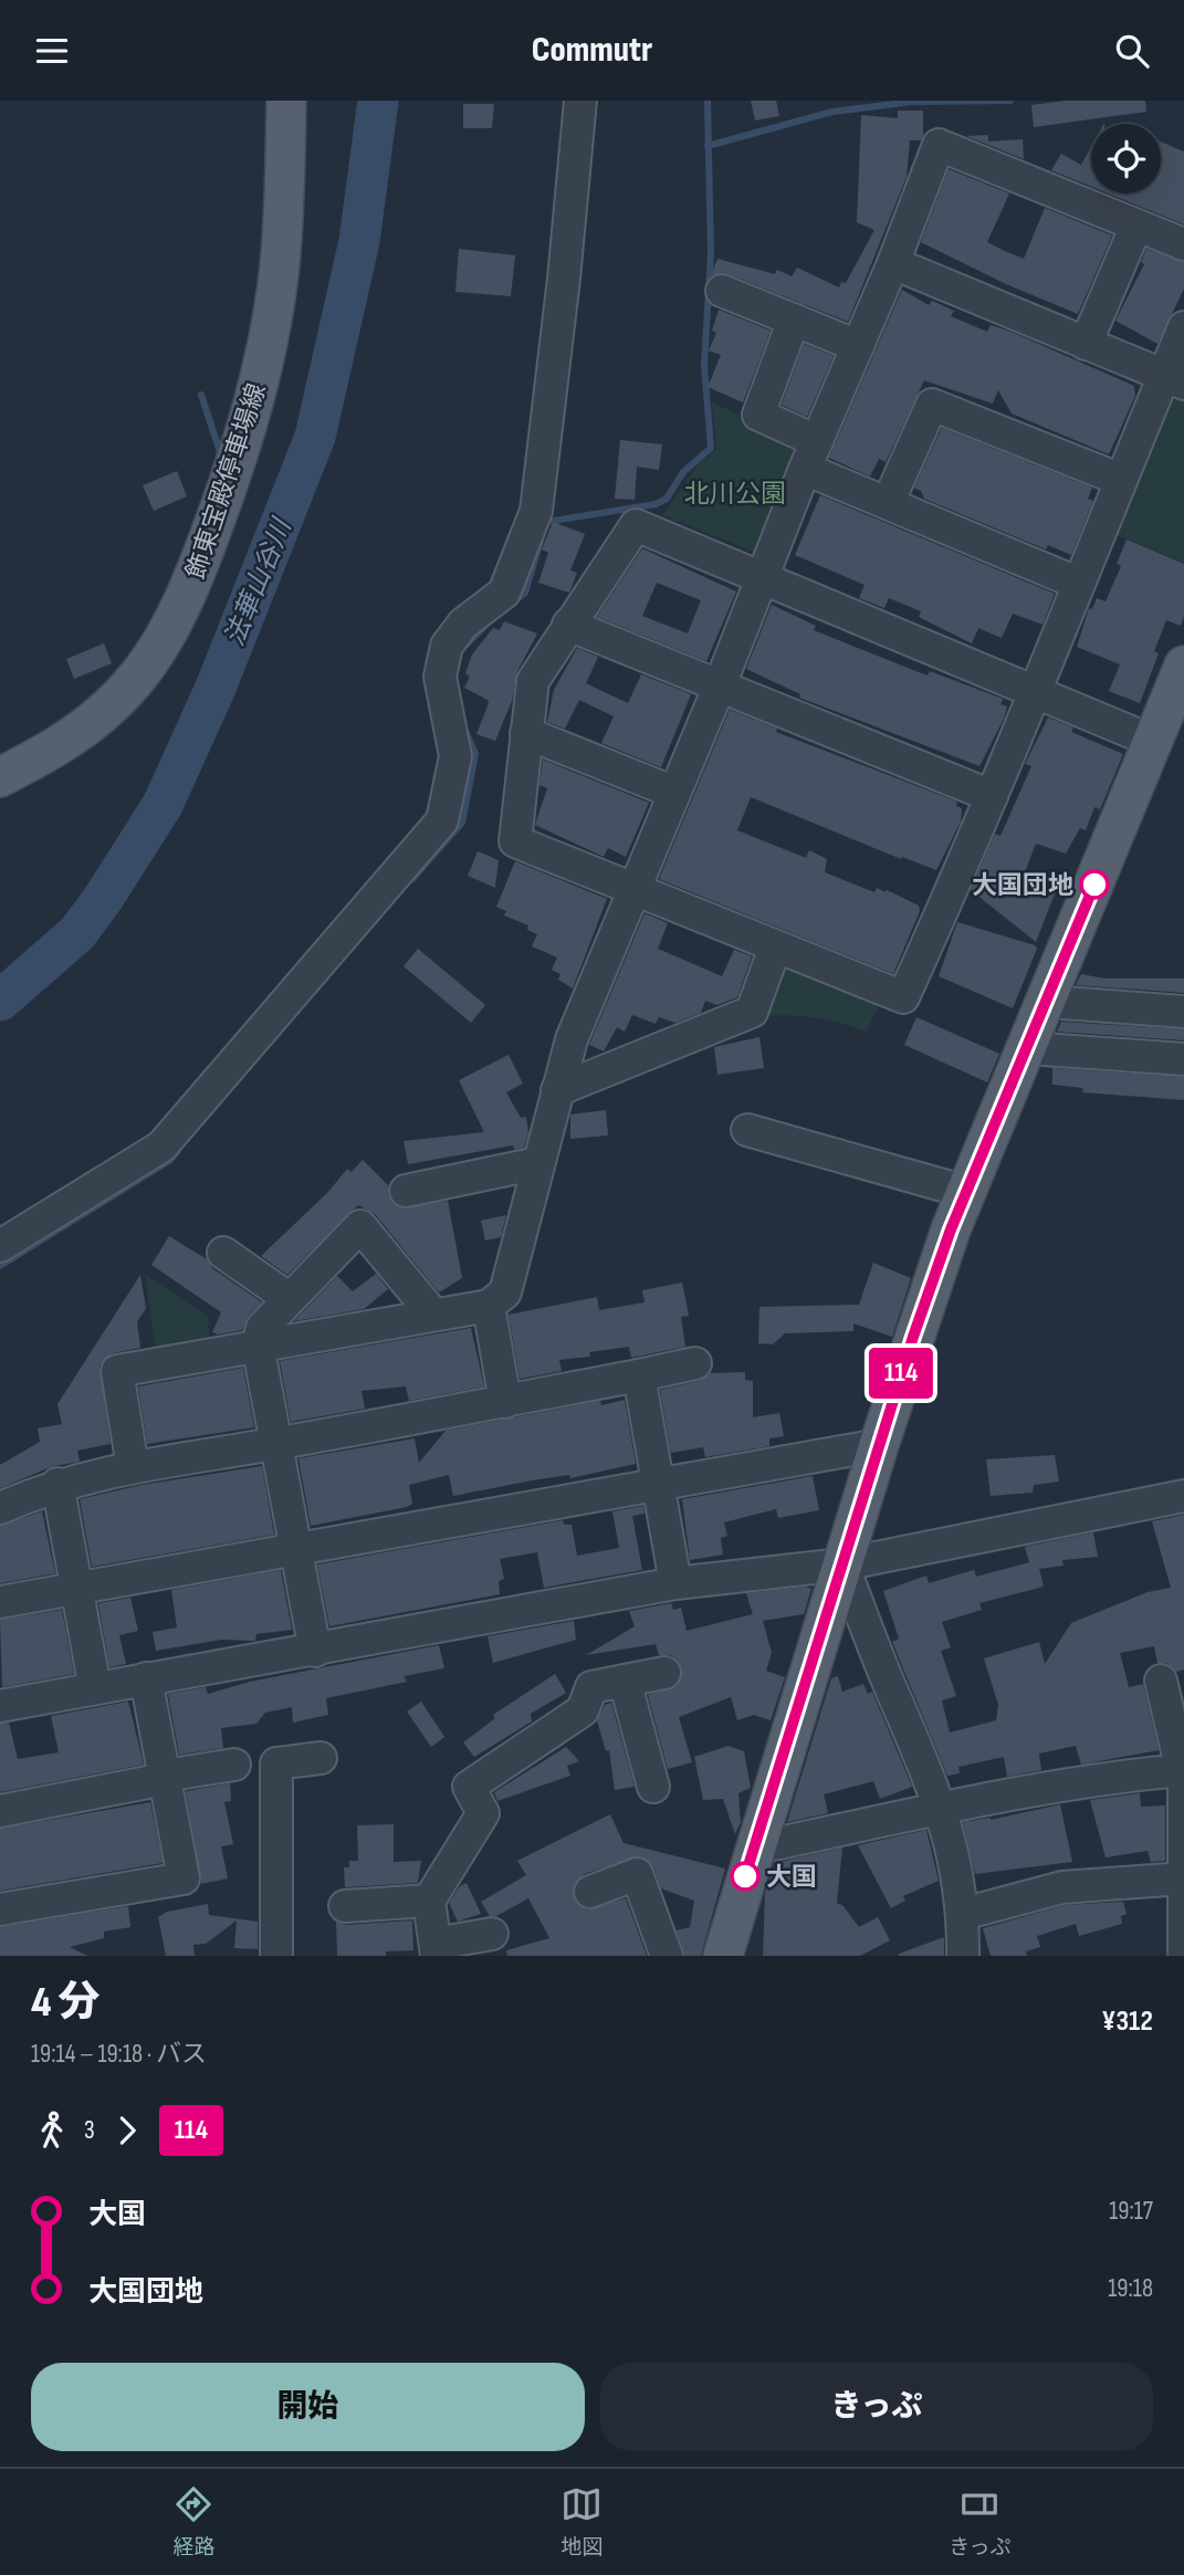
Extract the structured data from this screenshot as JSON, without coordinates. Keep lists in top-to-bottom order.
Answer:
{
  "streets": {
    "main road": ["飾東宝殿停車場線"]
  },
  "water": ["法華山谷川"],
  "parks": ["北川公園"],
  "places": ["大国団地", "大国"],
  "lines": ["bus line 114"],
  "page": {
    "header": "Commutr",
    "on_map": "114",
    "heading": ["4 分", "19:14 – 19:18 · バス", "¥312"],
    "legs": ["3", "114"],
    "list": [
      {
        "name": "大国",
        "value": "19:17"
      },
      {
        "name": "大国団地",
        "value": "19:18"
      }
    ],
    "buttons": ["開始", "きっぷ"],
    "tabs": ["経路", "地図", "きっぷ"]
  }
}
